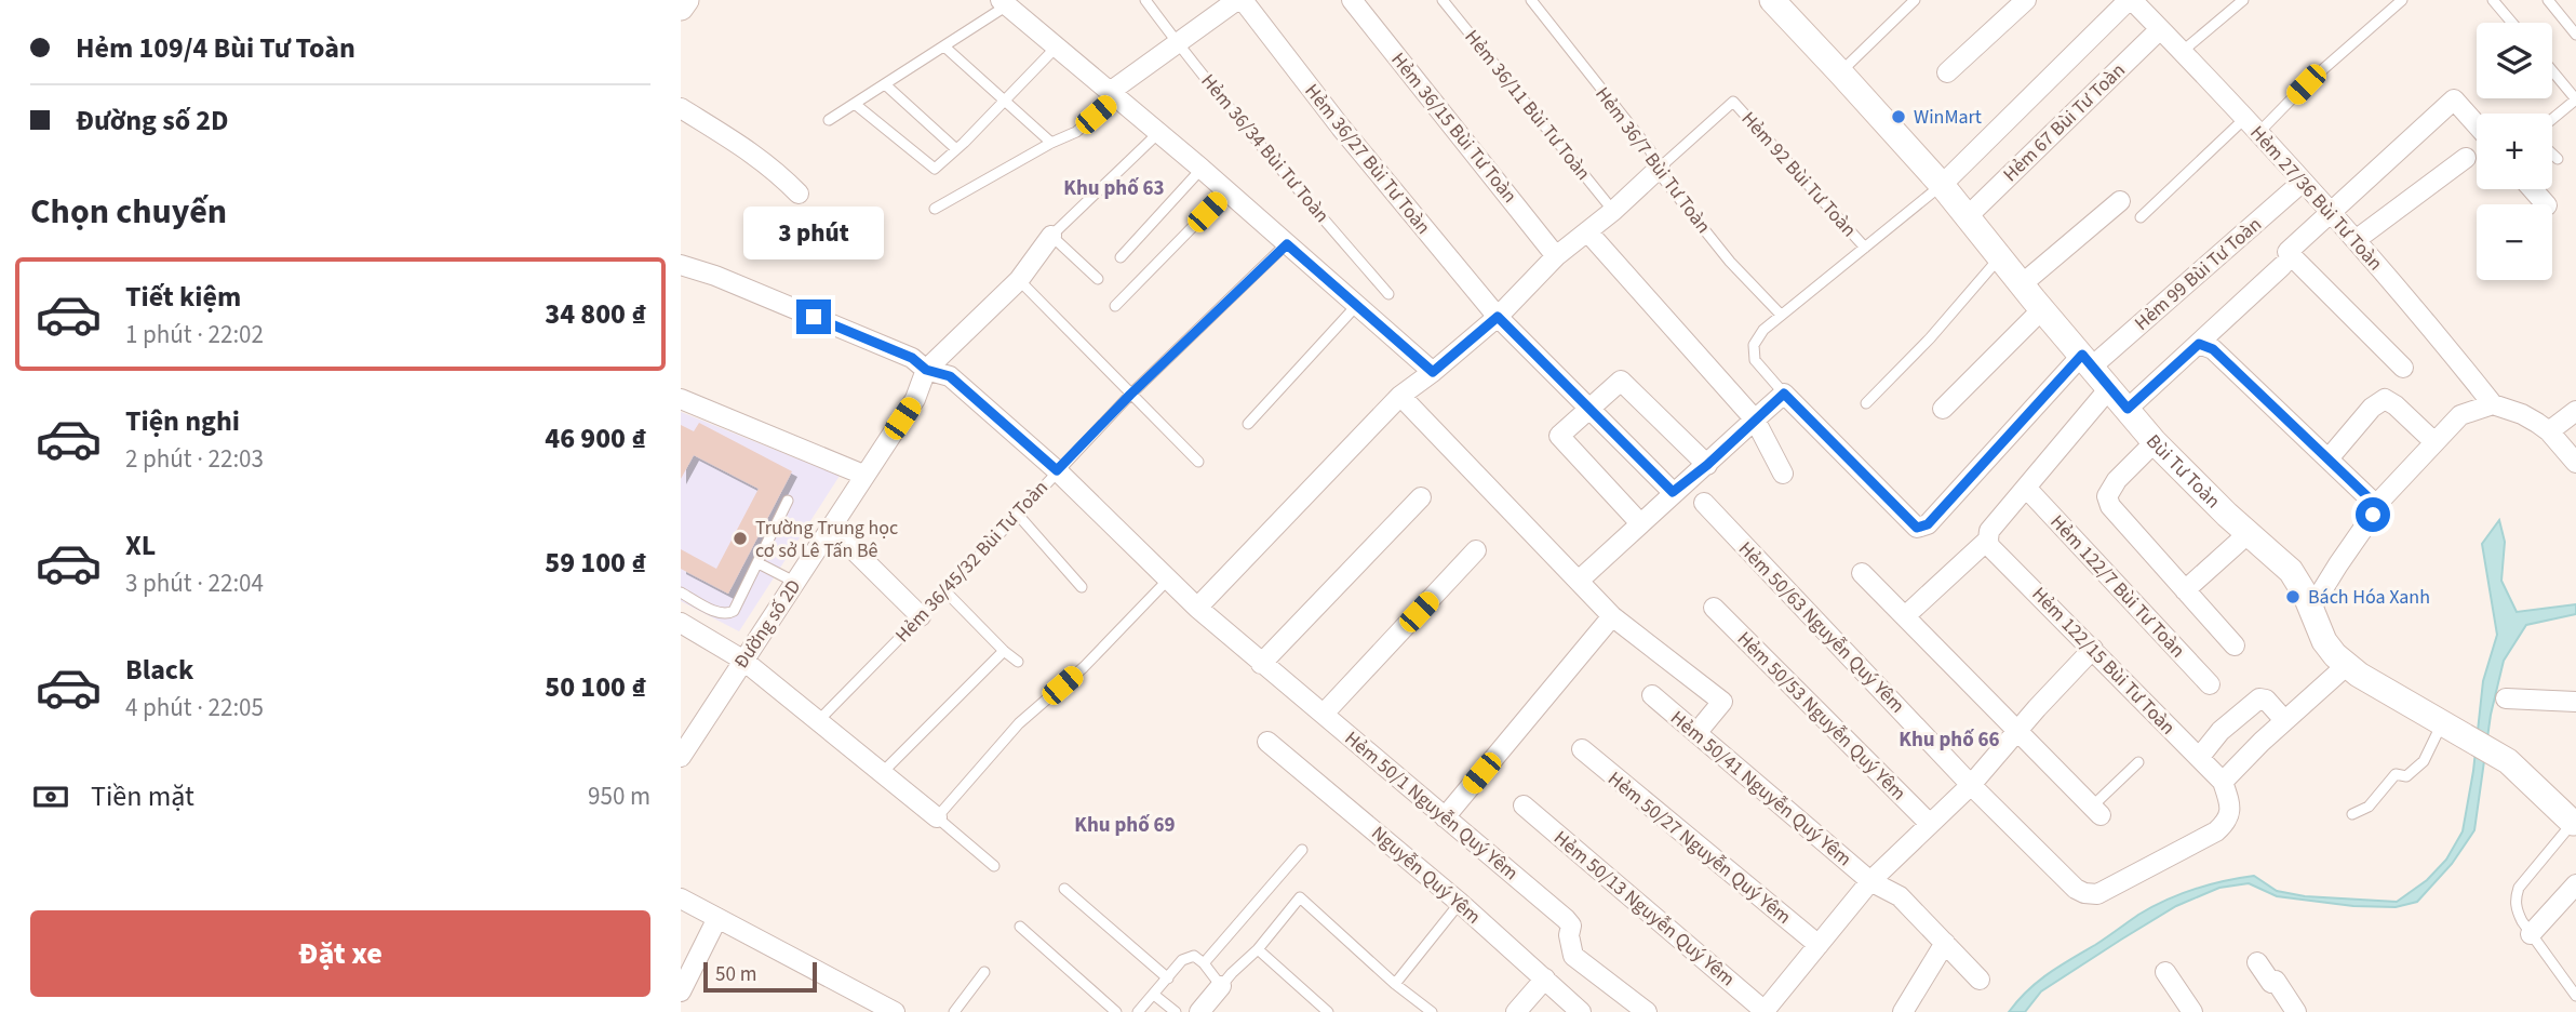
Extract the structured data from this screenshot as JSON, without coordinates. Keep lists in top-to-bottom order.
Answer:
{
  "streets": {
    "street": [
      "Hẻm 67 Bùi Tư Toàn",
      "Hẻm 36/15 Bùi Tư Toàn",
      "Hẻm 36/27 Bùi Tư Toàn",
      "Hẻm 27/36 Bùi Tư Toàn",
      "Hẻm 99 Bùi Tư Toàn",
      "Bùi Tư Toàn",
      "Hẻm 122/7 Bùi Tư Toàn",
      "Đường số 2D",
      "Hẻm 50/63 Nguyễn Quý Yêm",
      "Hẻm 122/15 Bùi Tư Toàn",
      "Hẻm 50/53 Nguyễn Quý Yêm",
      "Hẻm 50/41 Nguyễn Quý Yêm",
      "Hẻm 50/1 Nguyễn Quý Yêm",
      "Hẻm 50/27 Nguyễn Quý Yêm",
      "Nguyễn Quý Yêm",
      "Hẻm 50/13 Nguyễn Quý Yêm"
    ],
    "lane": [
      "Hẻm 36/11 Bùi Tư Toàn",
      "Hẻm 36/34 Bùi Tư Toàn",
      "Hẻm 36/7 Bùi Tư Toàn",
      "Hẻm 92 Bùi Tư Toàn",
      "Hẻm 36/45/32 Bùi Tư Toàn"
    ]
  },
  "crossings": [
    ["Hẻm 67 Bùi Tư Toàn", "Hẻm 27/36 Bùi Tư Toàn"],
    ["Hẻm 67 Bùi Tư Toàn", "Bùi Tư Toàn"],
    ["Hẻm 36/7 Bùi Tư Toàn", "Hẻm 92 Bùi Tư Toàn"],
    ["Hẻm 92 Bùi Tư Toàn", "Bùi Tư Toàn"],
    ["Hẻm 27/36 Bùi Tư Toàn", "Hẻm 99 Bùi Tư Toàn"],
    ["Hẻm 99 Bùi Tư Toàn", "Bùi Tư Toàn"],
    ["Hẻm 36/45/32 Bùi Tư Toàn", "Hẻm 50/1 Nguyễn Quý Yêm"],
    ["Đường số 2D", "Hẻm 50/1 Nguyễn Quý Yêm"],
    ["Hẻm 50/63 Nguyễn Quý Yêm", "Hẻm 122/15 Bùi Tư Toàn"]
  ],
  "districts": ["Khu phố 63", "Khu phố 66", "Khu phố 69"],
  "places": ["WinMart", "Trường Trung học cơ sở Lê Tấn Bê", "Bách Hóa Xanh"],
  "scale_bar": "50 m",
  "page": {
    "banner": ["Hẻm 109/4 Bùi Tư Toàn", "Đường số 2D"],
    "map_buttons": ["+", "−"],
    "heading": "Chọn chuyến",
    "bubble": "3 phút",
    "list": [
      {
        "name": "Tiết kiệm",
        "note": "1 phút · 22:02",
        "value": "34 800 ₫"
      },
      {
        "name": "Tiện nghi",
        "note": "2 phút · 22:03",
        "value": "46 900 ₫"
      },
      {
        "name": "XL",
        "note": "3 phút · 22:04",
        "value": "59 100 ₫"
      },
      {
        "name": "Black",
        "note": "4 phút · 22:05",
        "value": "50 100 ₫"
      }
    ],
    "pay": ["Tiền mặt", "950 m"],
    "buttons": "Đặt xe",
    "scale": "50 m"
  }
}
